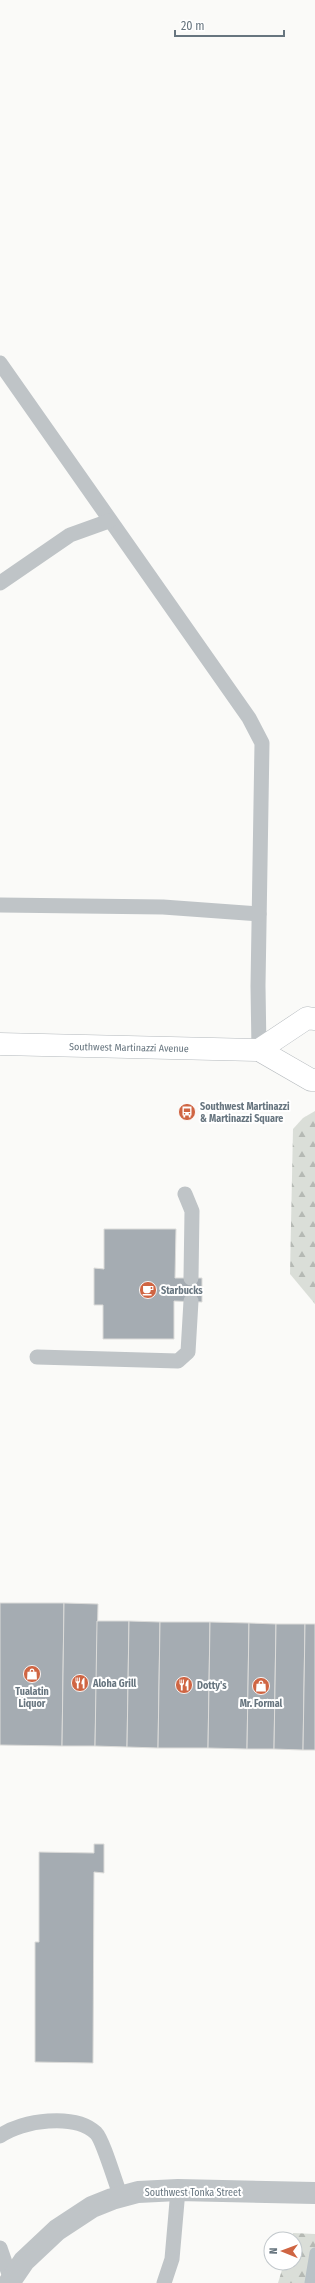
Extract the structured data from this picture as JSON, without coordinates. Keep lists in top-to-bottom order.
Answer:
{
  "streets": {
    "street": ["Southwest Martinazzi Avenue", "Southwest Tonka Street"]
  },
  "places": {
    "bus stop": ["Southwest Martinazzi & Martinazzi Square"],
    "cafe": ["Starbucks"],
    "shop": ["Tualatin Liquor", "Mr. Formal"],
    "restaurant": ["Aloha Grill", "Dotty's"]
  },
  "scale_bar": "20 m",
  "north": "left"
}
